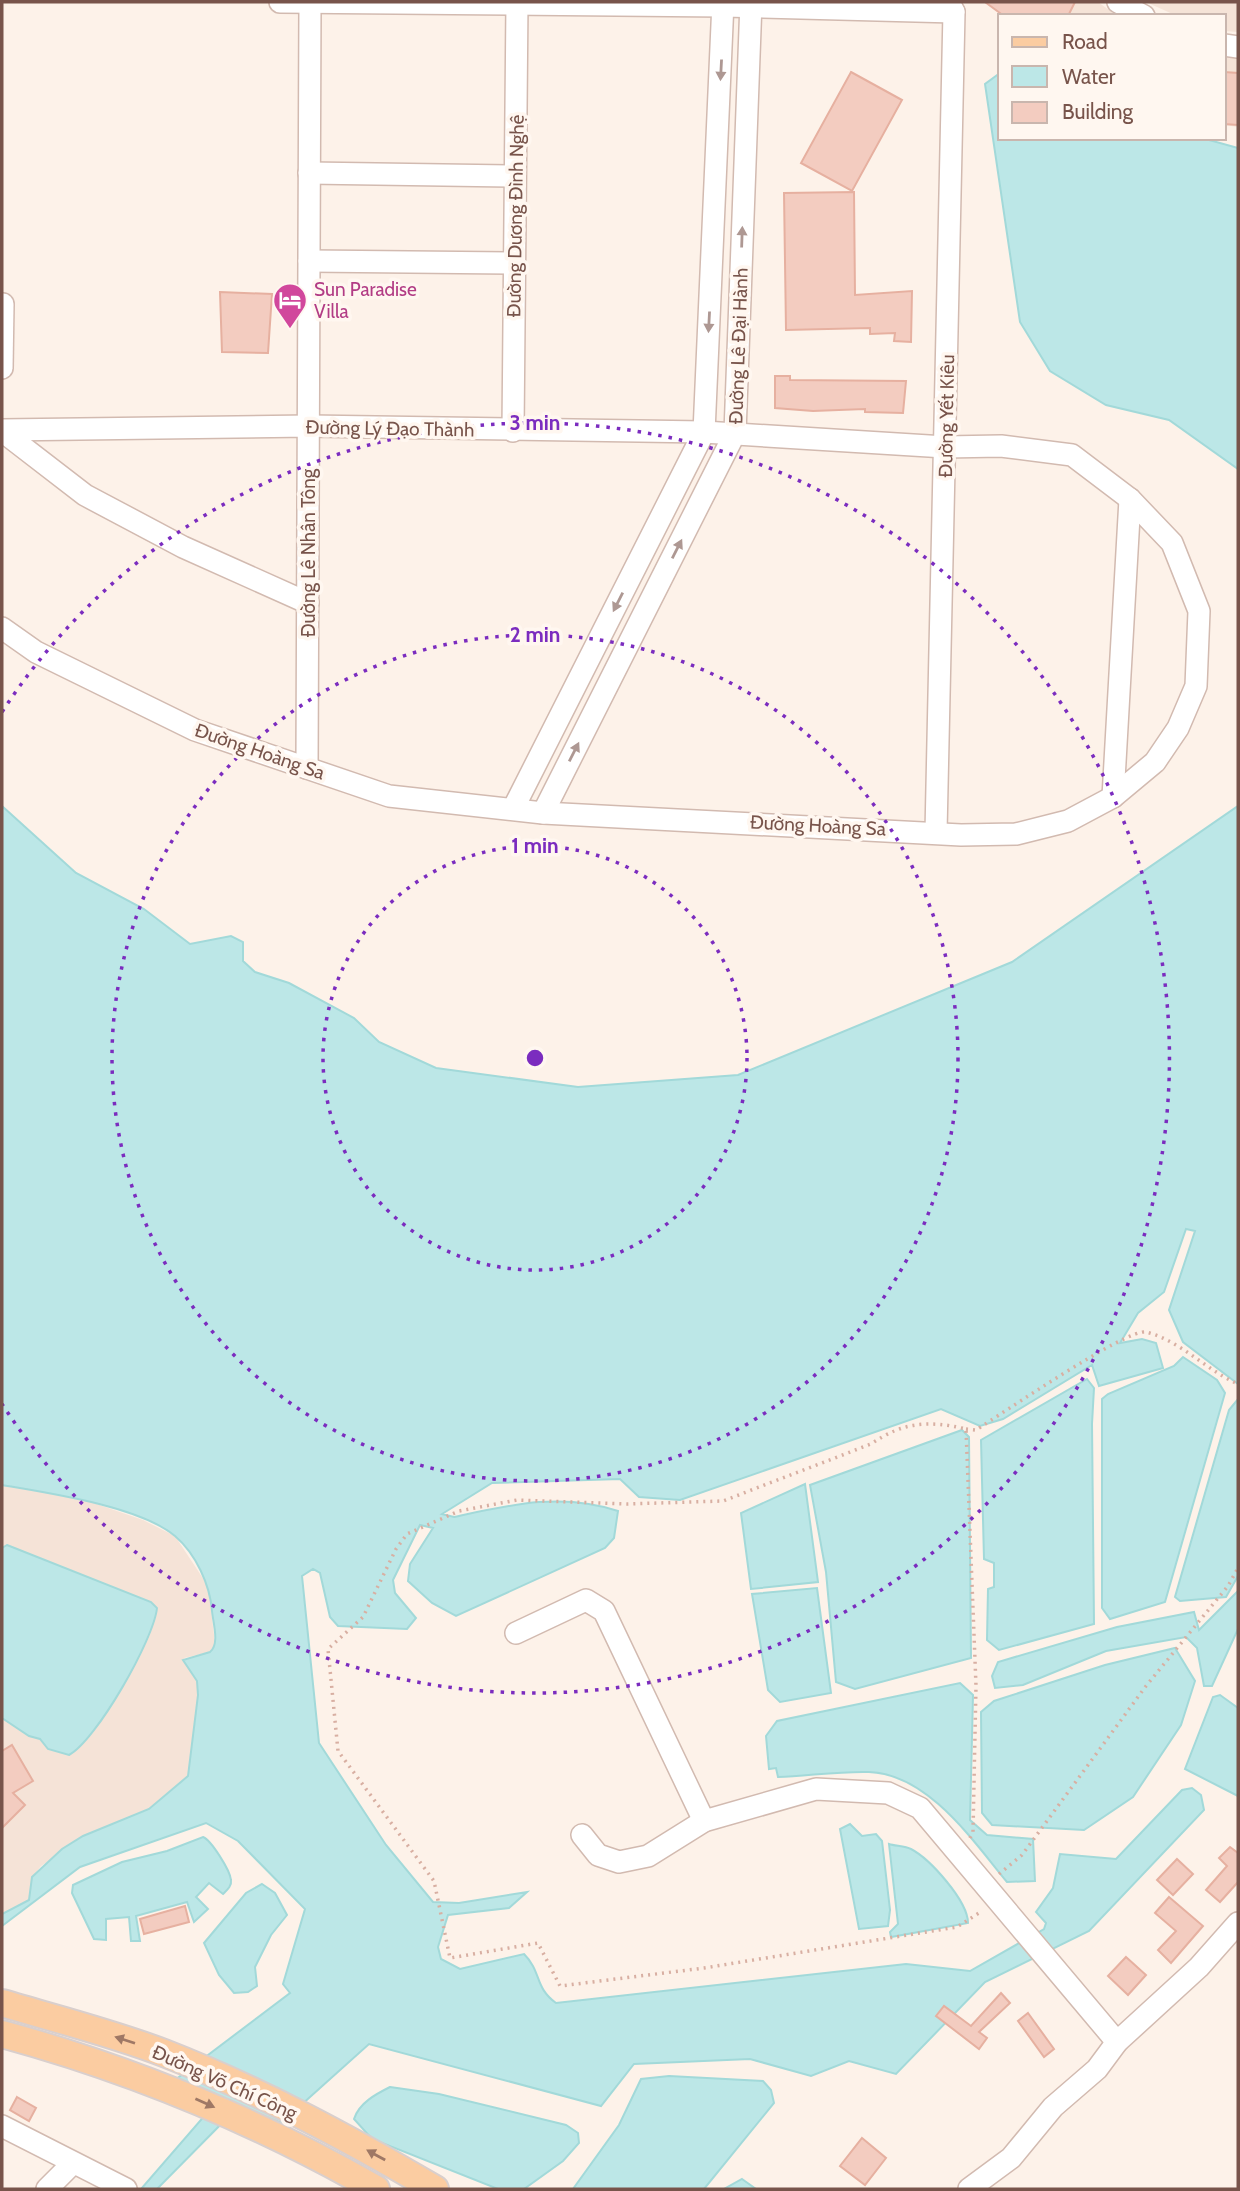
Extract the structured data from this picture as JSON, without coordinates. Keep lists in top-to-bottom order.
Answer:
{
  "streets": {
    "main road": ["Đường Võ Chí Công"],
    "street": [
      "Đường Dương Đình Nghệ",
      "Đường Lê Đại Hành",
      "Đường Yết Kiêu",
      "Đường Lý Đạo Thành",
      "Đường Lê Nhân Tông",
      "Đường Hoàng Sa"
    ]
  },
  "crossings": [
    ["Đường Dương Đình Nghệ", "Đường Lý Đạo Thành"],
    ["Đường Lê Đại Hành", "Đường Lý Đạo Thành"],
    ["Đường Lê Đại Hành", "Đường Hoàng Sa"],
    ["Đường Yết Kiêu", "Đường Lý Đạo Thành"],
    ["Đường Yết Kiêu", "Đường Hoàng Sa"],
    ["Đường Lý Đạo Thành", "Đường Lê Nhân Tông"],
    ["Đường Lý Đạo Thành", "Đường Hoàng Sa"],
    ["Đường Lê Nhân Tông", "Đường Hoàng Sa"]
  ],
  "places": {
    "hotel": ["Sun Paradise Villa"]
  },
  "legend": ["Road", "Water", "Building"],
  "rings": ["3 min", "2 min", "1 min"]
}
